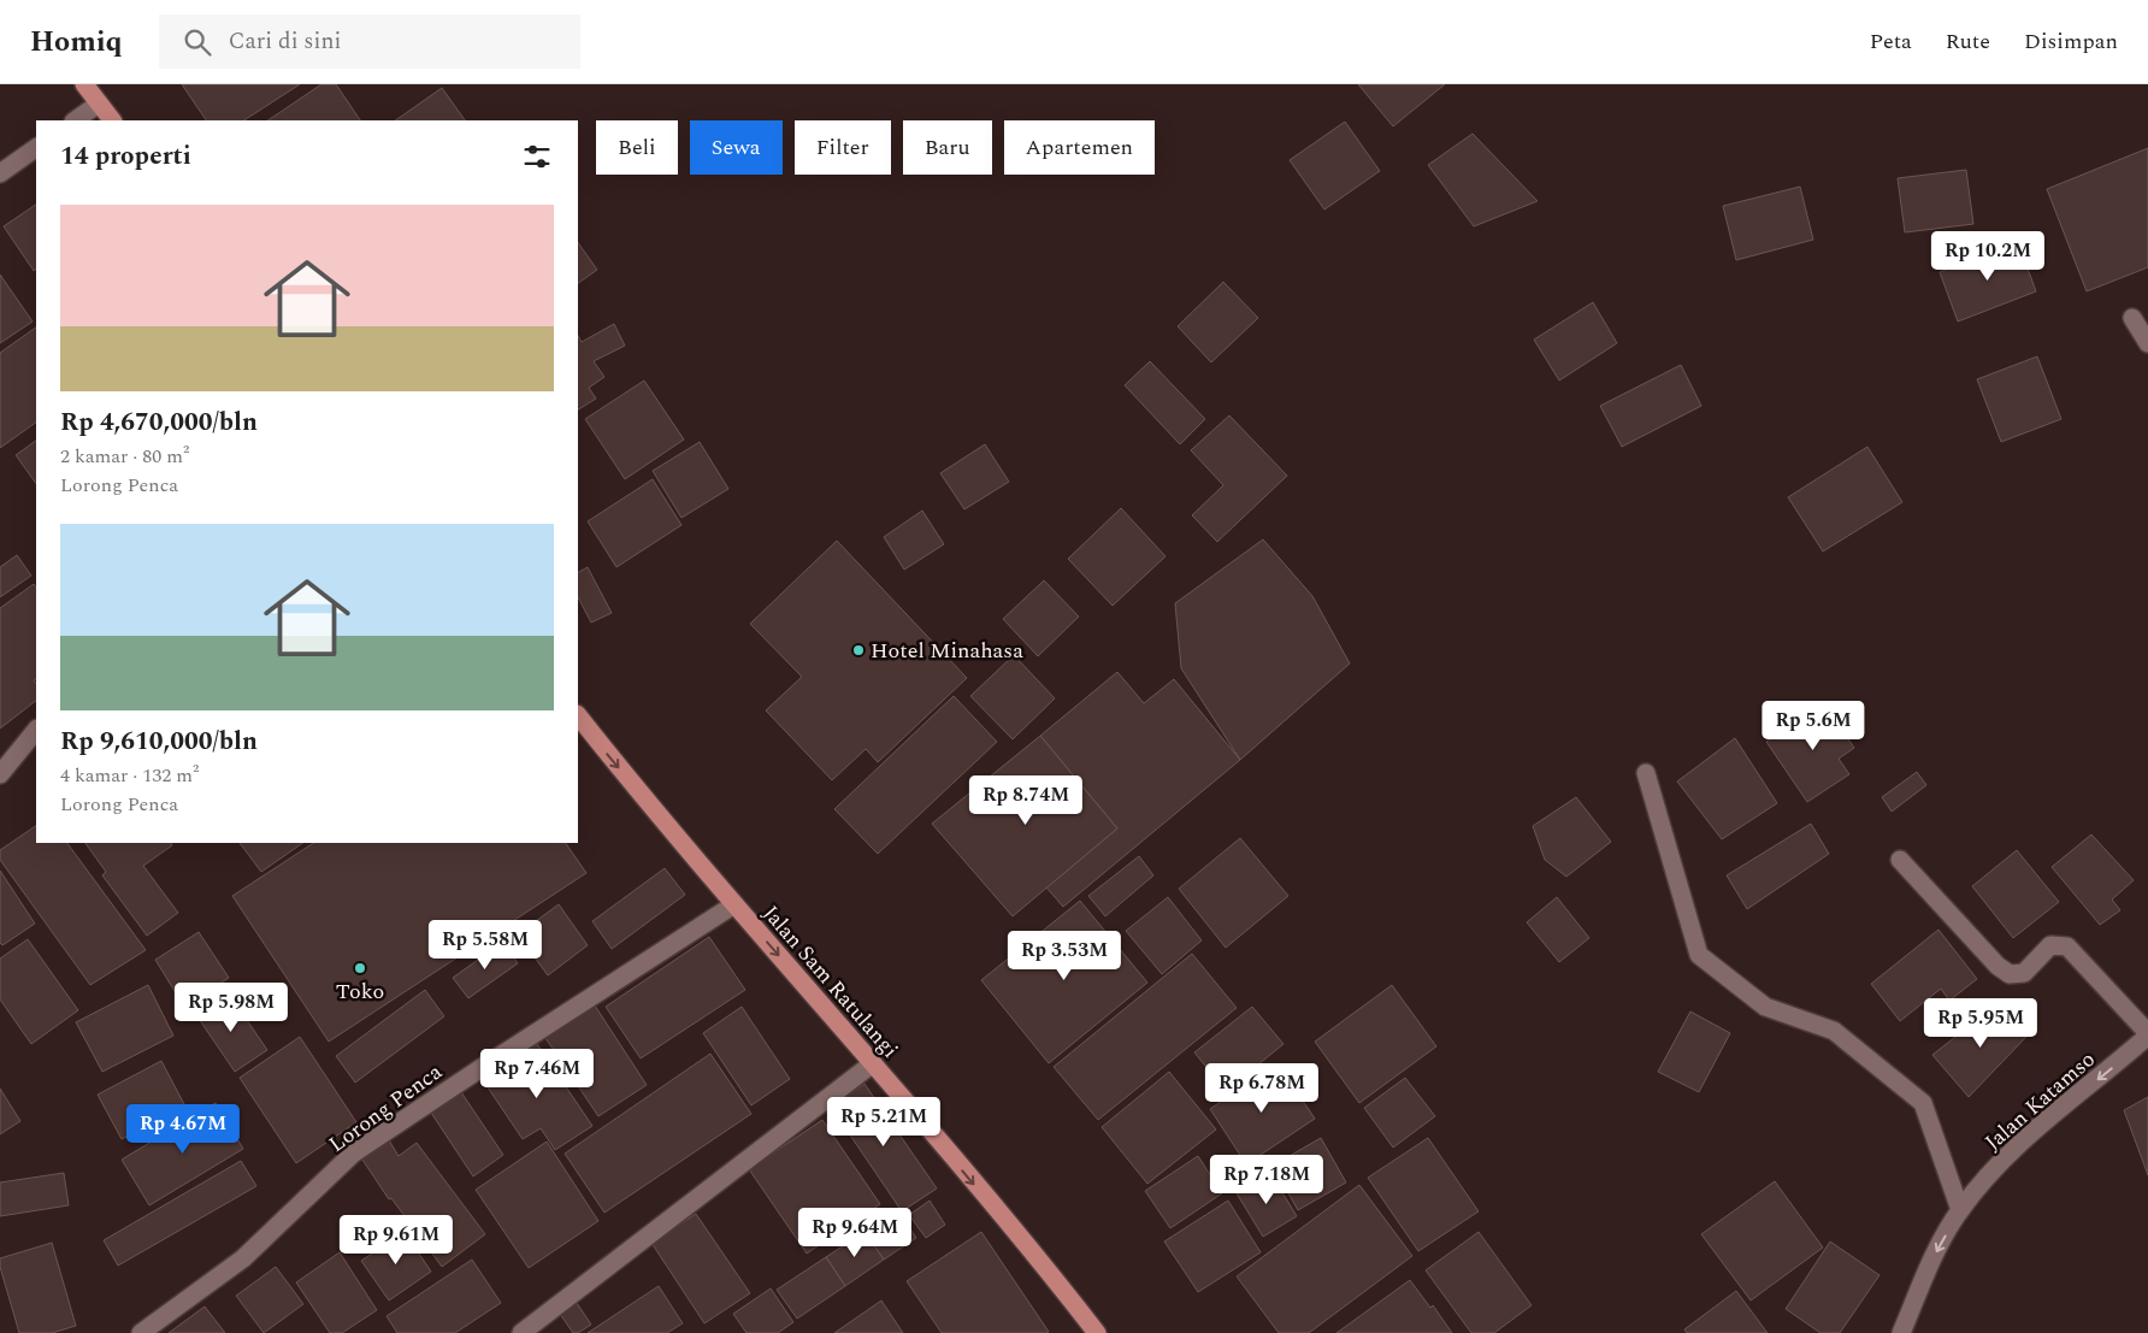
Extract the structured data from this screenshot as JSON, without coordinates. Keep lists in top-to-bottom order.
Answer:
{
  "streets": {
    "main road": ["Jalan Sam Ratulangi"],
    "street": ["Jalan Katamso", "Lorong Penca"]
  },
  "crossings": [
    ["Jalan Sam Ratulangi", "Lorong Penca"]
  ],
  "one_way": ["Jalan Sam Ratulangi", "Jalan Katamso"],
  "places": ["Hotel Minahasa", "Toko"],
  "page": {
    "header": "Homiq",
    "search": "Cari di sini",
    "nav": ["Peta", "Rute", "Disimpan"],
    "chip": [
      "Beli",
      "Sewa",
      "Filter",
      "Baru",
      "Apartemen"
    ],
    "heading": "14 properti",
    "list": [
      {
        "name": "Rp 4,670,000/bln",
        "note": "2 kamar · 80 m² · Lorong Penca"
      },
      {
        "name": "Rp 9,610,000/bln",
        "note": "4 kamar · 132 m² · Lorong Penca"
      }
    ],
    "price": [
      "Rp 10.2M",
      "Rp 5.6M",
      "Rp 8.74M",
      "Rp 5.58M",
      "Rp 3.53M",
      "Rp 5.98M",
      "Rp 5.95M",
      "Rp 7.46M",
      "Rp 6.78M",
      "Rp 5.21M",
      "Rp 4.67M",
      "Rp 7.18M",
      "Rp 9.64M",
      "Rp 9.61M"
    ]
  }
}
